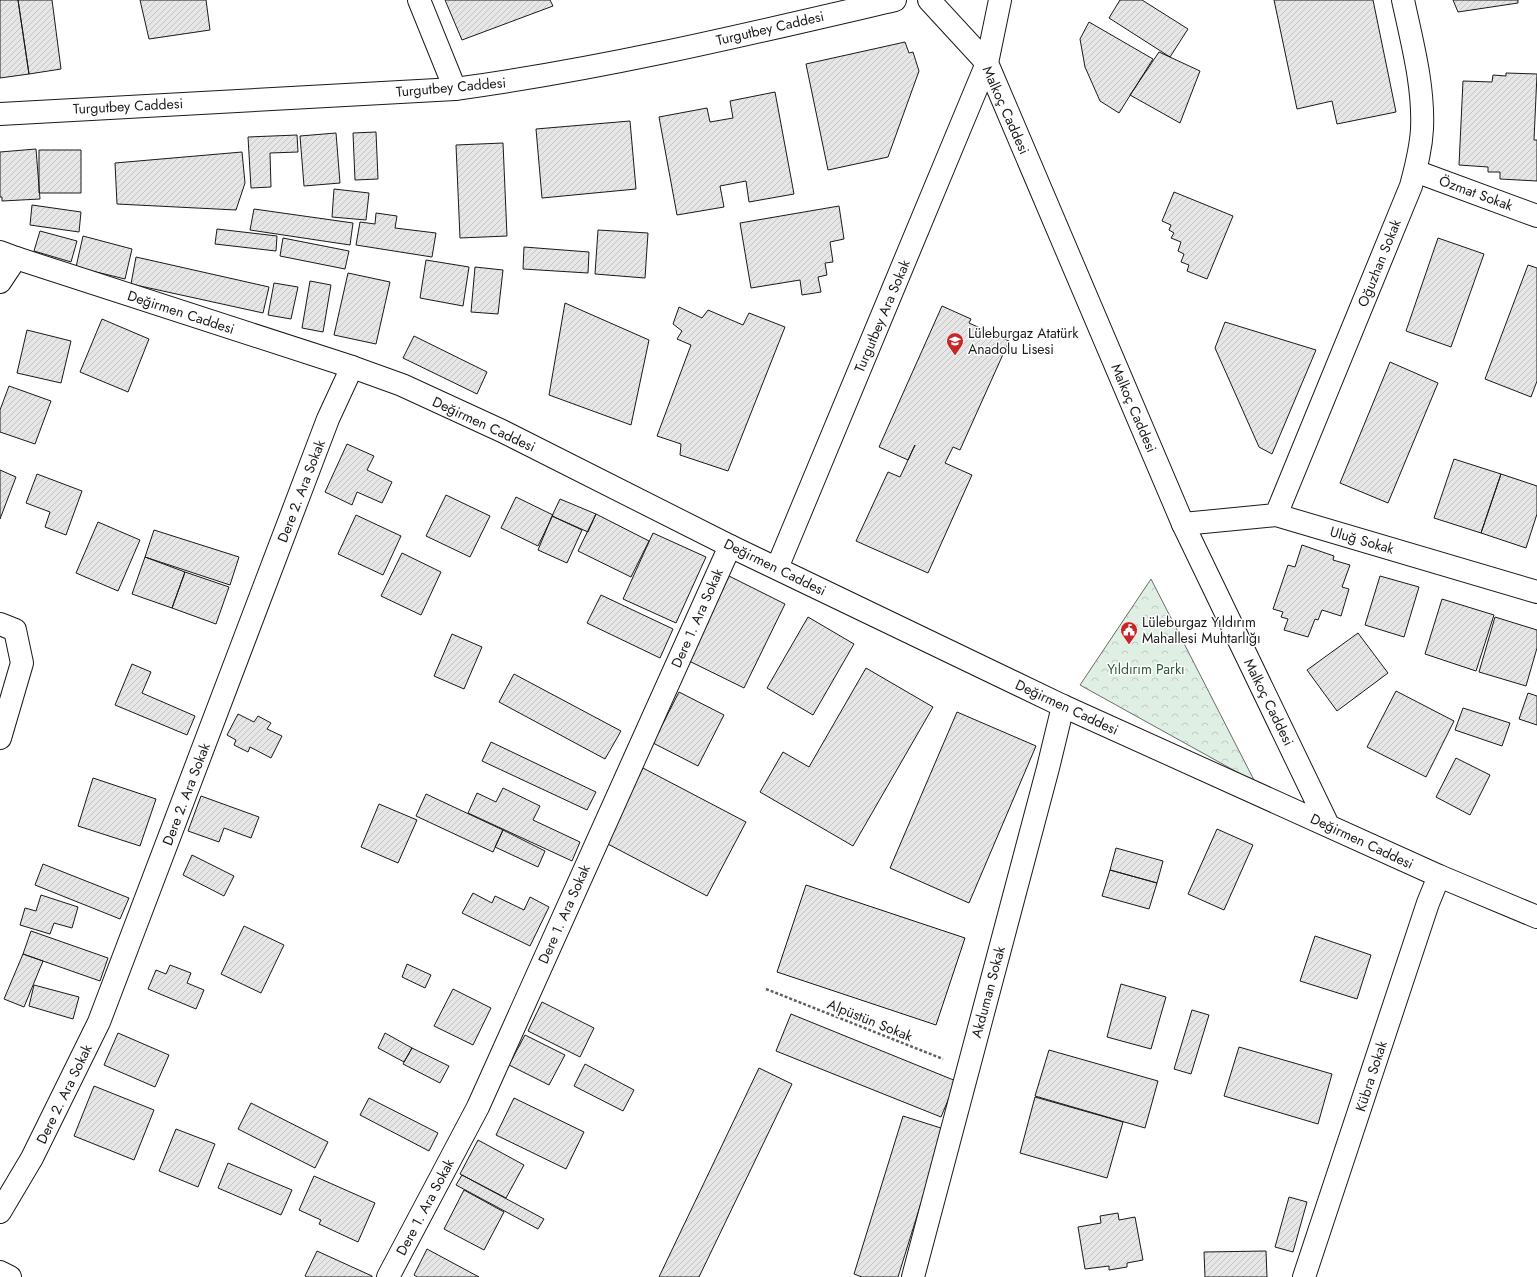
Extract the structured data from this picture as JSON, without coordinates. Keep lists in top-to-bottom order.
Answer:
{
  "streets": {
    "street": [
      "Turgutbey Caddesi",
      "Malkoç Caddesi",
      "Özmat Sokak",
      "Oğuzhan Sokak",
      "Değirmen Caddesi",
      "Turgutbey Ara Sokak",
      "Dere 2. Ara Sokak",
      "Uluğ Sokak",
      "Dere 1. Ara Sokak",
      "Akduman Sokak",
      "Kübra Sokak"
    ],
    "path": ["Alpüstün Sokak"]
  },
  "crossings": [
    ["Malkoç Caddesi", "Değirmen Caddesi"],
    ["Malkoç Caddesi", "Turgutbey Ara Sokak"],
    ["Malkoç Caddesi", "Uluğ Sokak"],
    ["Özmat Sokak", "Oğuzhan Sokak"],
    ["Oğuzhan Sokak", "Uluğ Sokak"],
    ["Değirmen Caddesi", "Turgutbey Ara Sokak"],
    ["Değirmen Caddesi", "Dere 2. Ara Sokak"],
    ["Değirmen Caddesi", "Dere 1. Ara Sokak"],
    ["Değirmen Caddesi", "Akduman Sokak"],
    ["Değirmen Caddesi", "Kübra Sokak"],
    ["Akduman Sokak", "Alpüstün Sokak"]
  ],
  "parks": ["Yıldırım Parkı"],
  "places": {
    "school or university": ["Lüleburgaz Atatürk Anadolu Lisesi"],
    "public building": ["Lüleburgaz Yıldırım Mahallesi Muhtarlığı"]
  }
}
